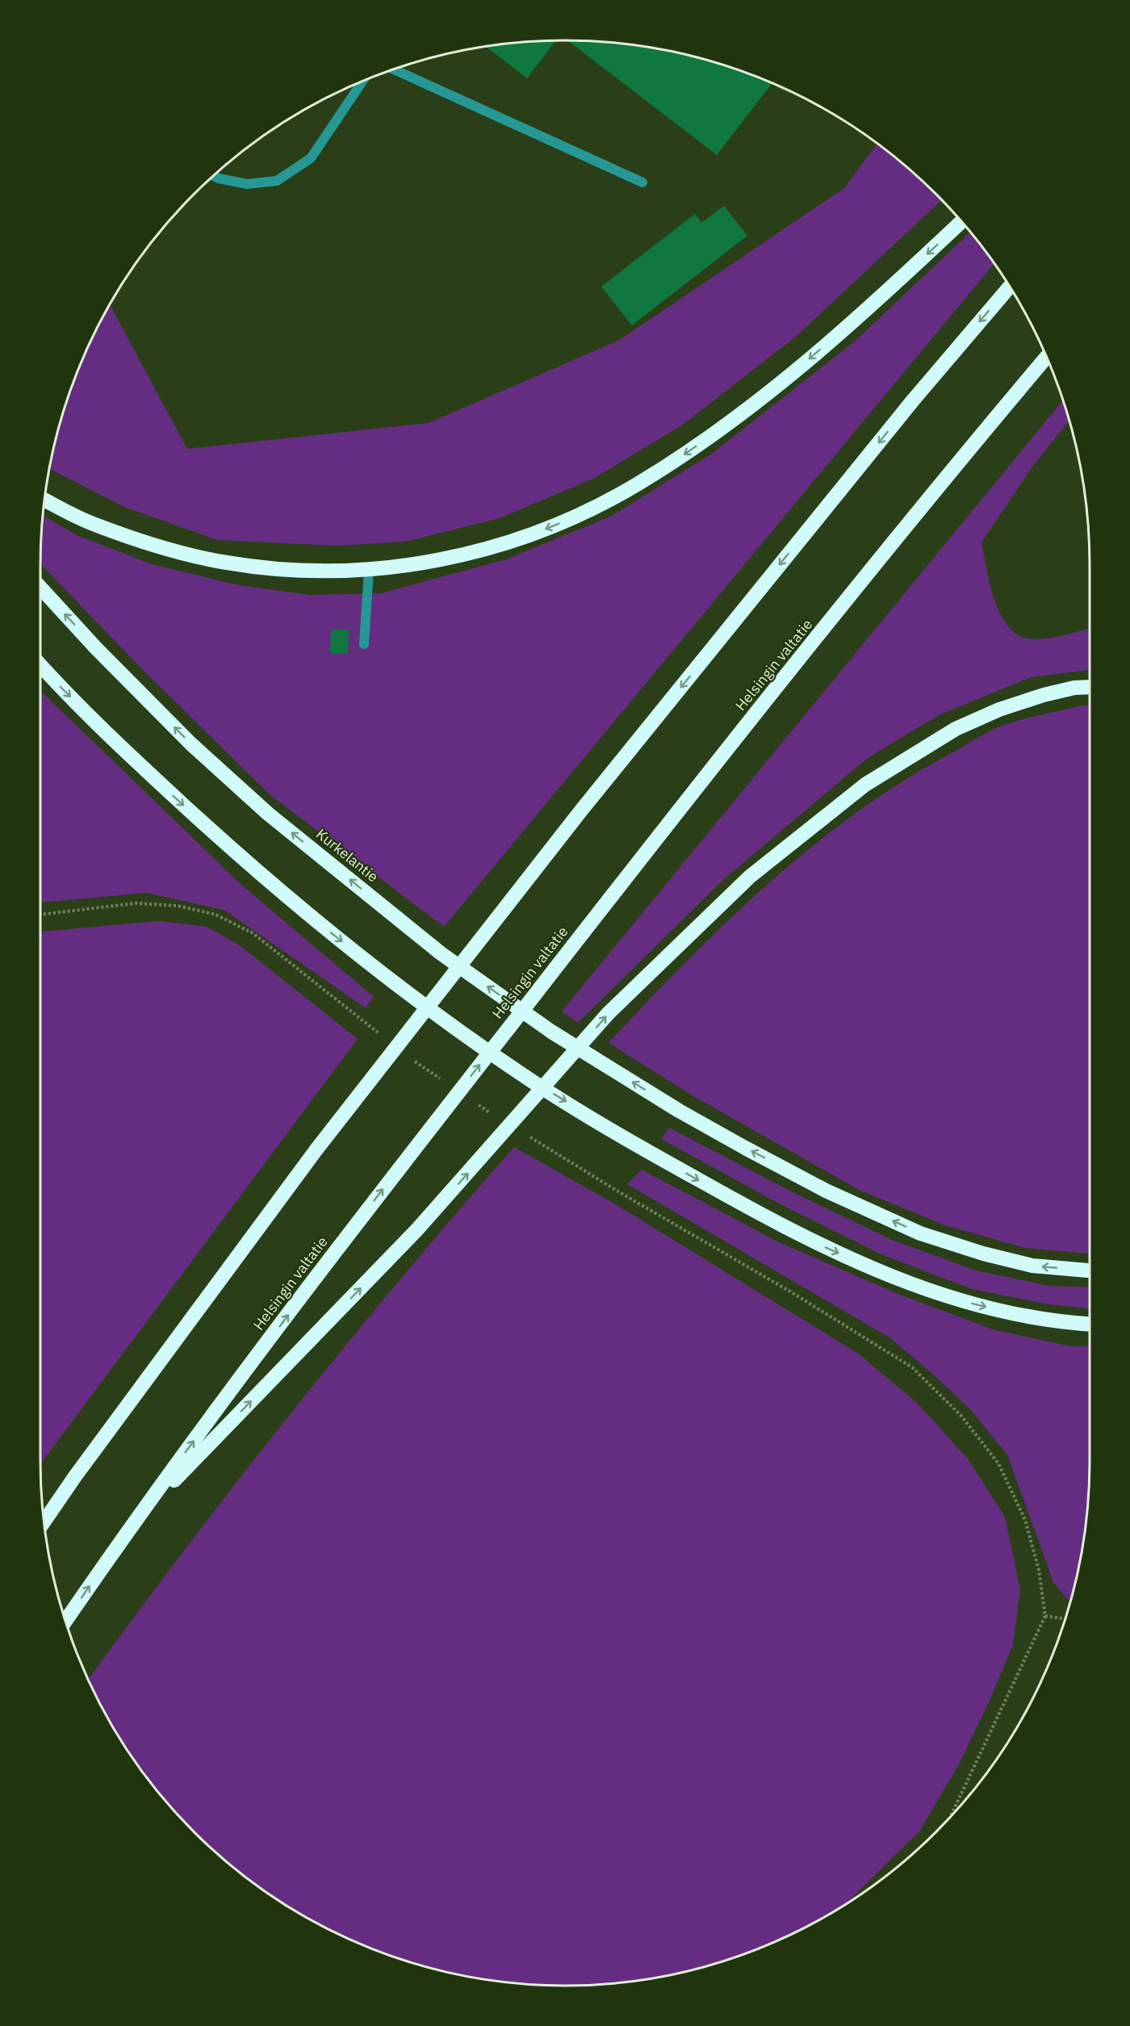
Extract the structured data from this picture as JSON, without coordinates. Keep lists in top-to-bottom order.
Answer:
{
  "streets": {
    "highway": ["Helsingin valtatie", "Kurkelantie"]
  }
}
